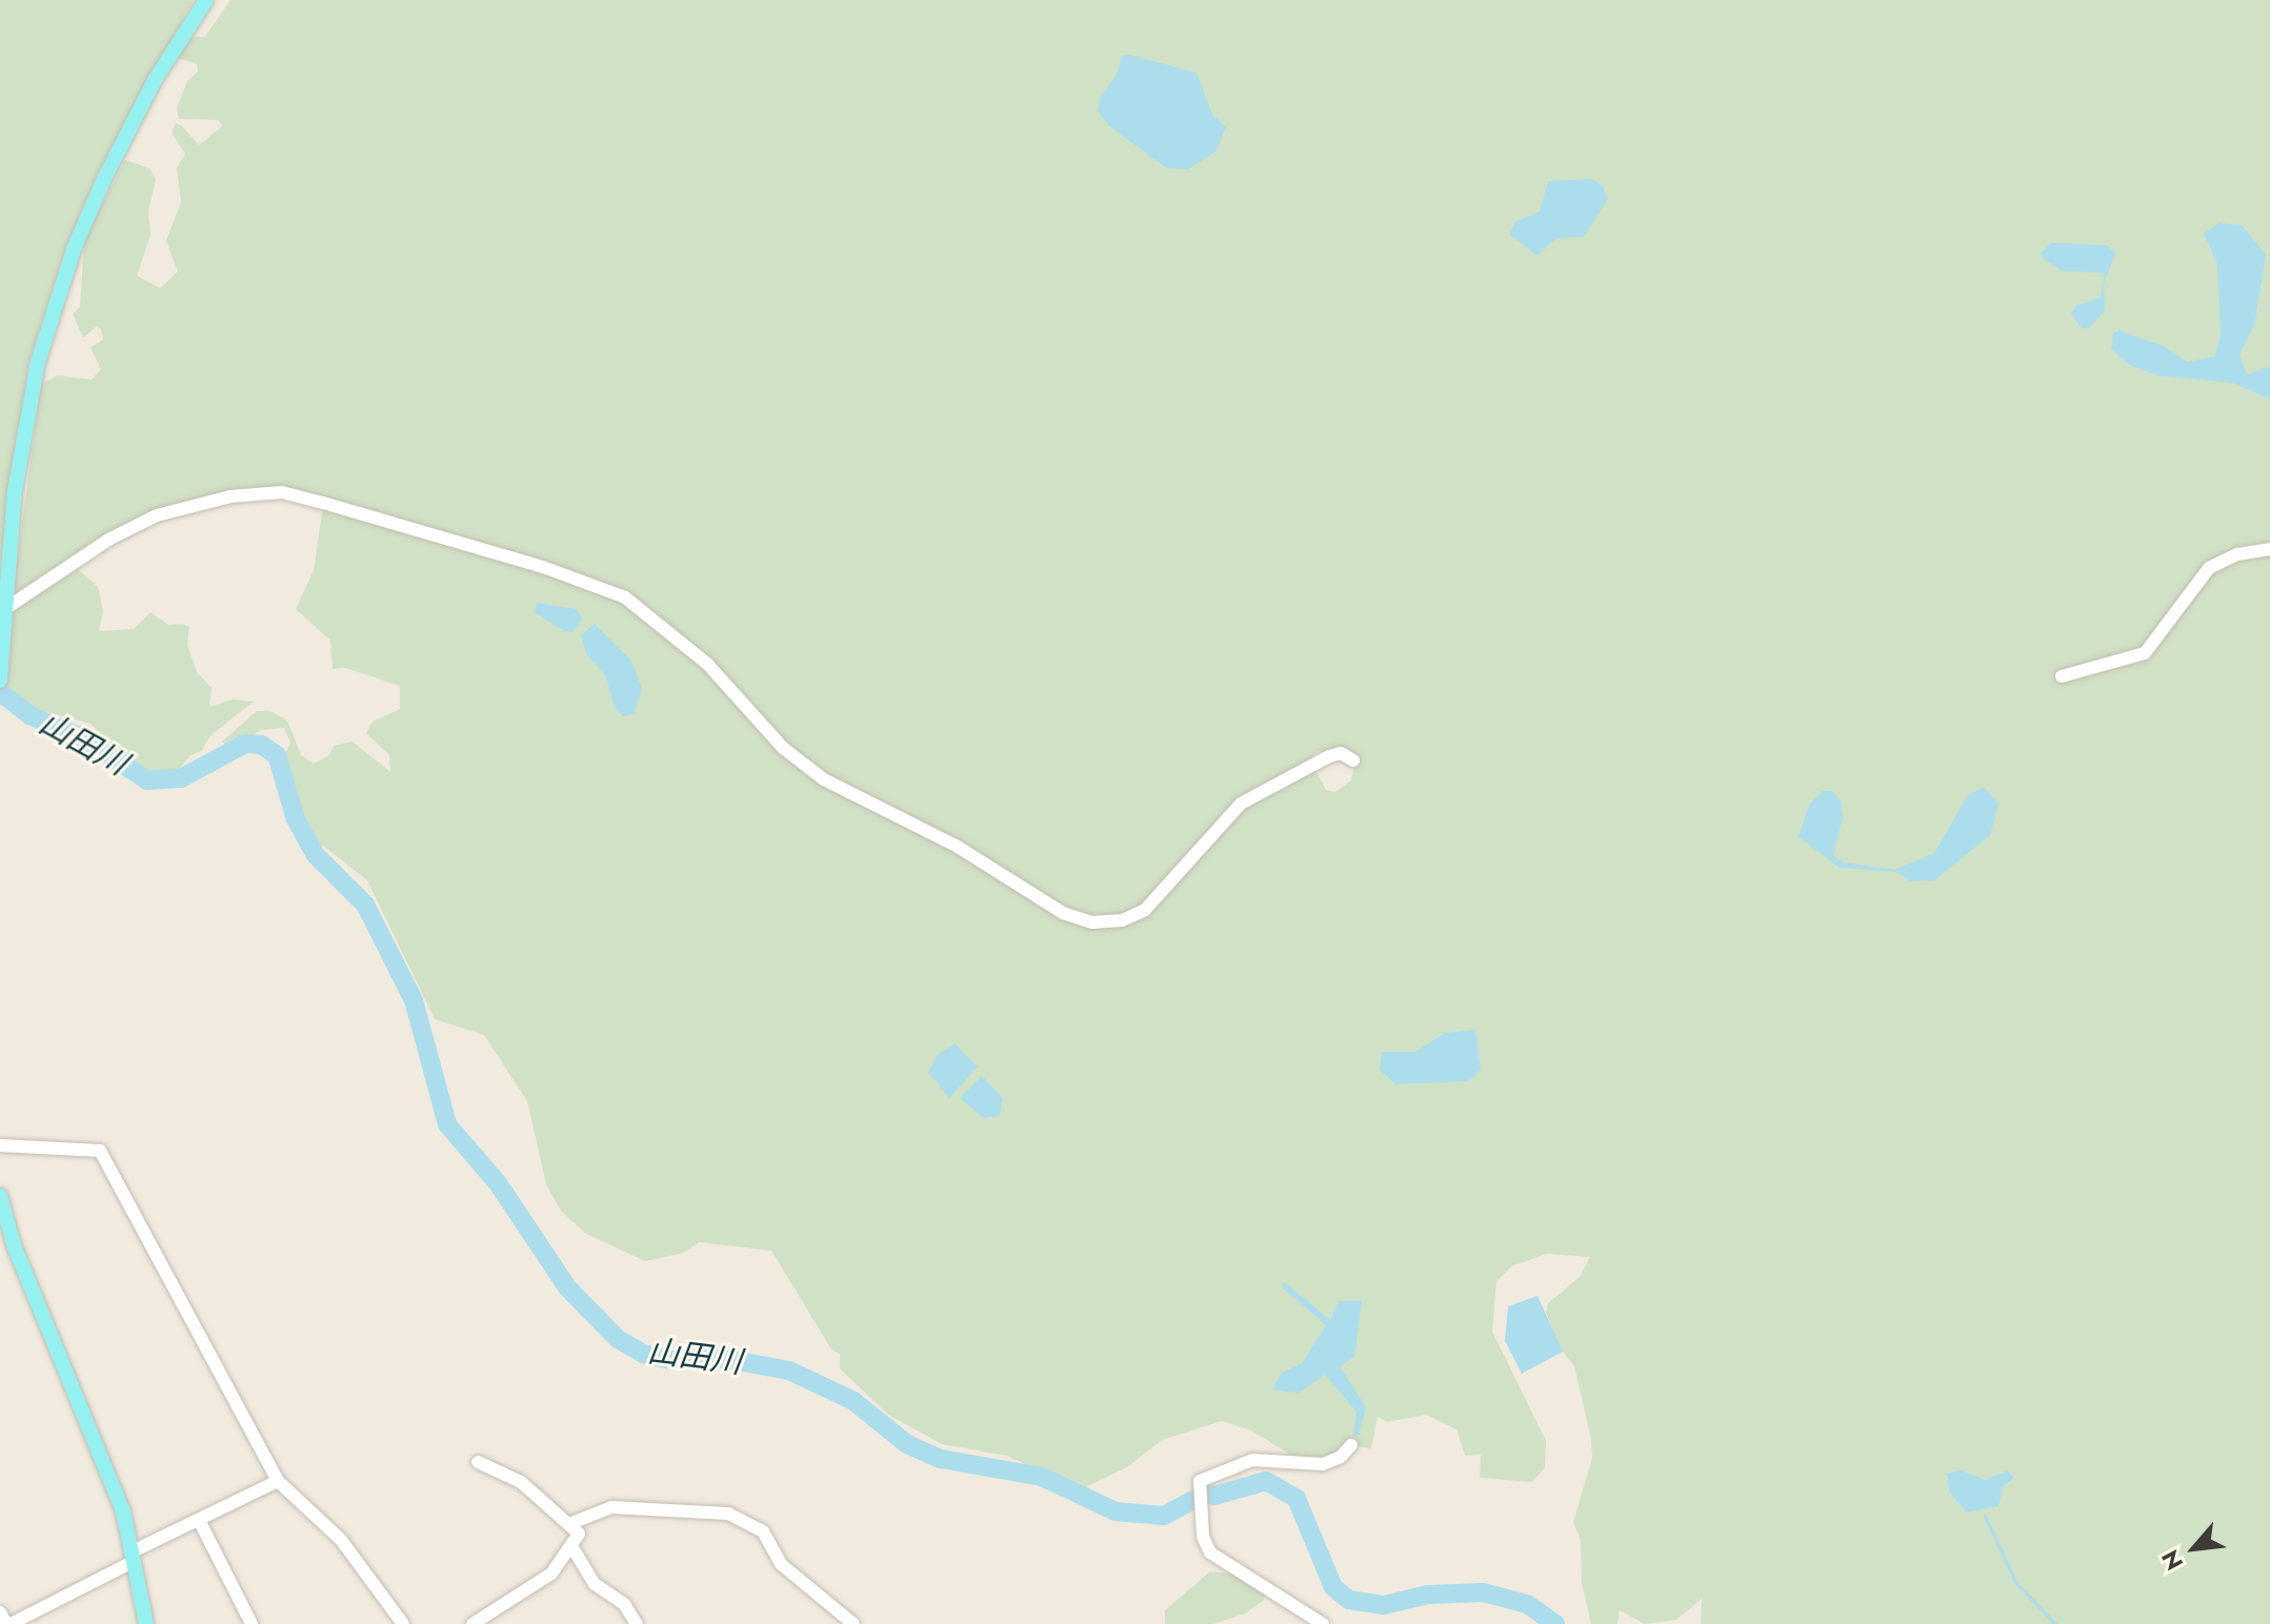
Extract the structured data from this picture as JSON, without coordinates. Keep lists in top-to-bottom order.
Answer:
{
  "water": ["山田川"],
  "north": "bottom left"
}
